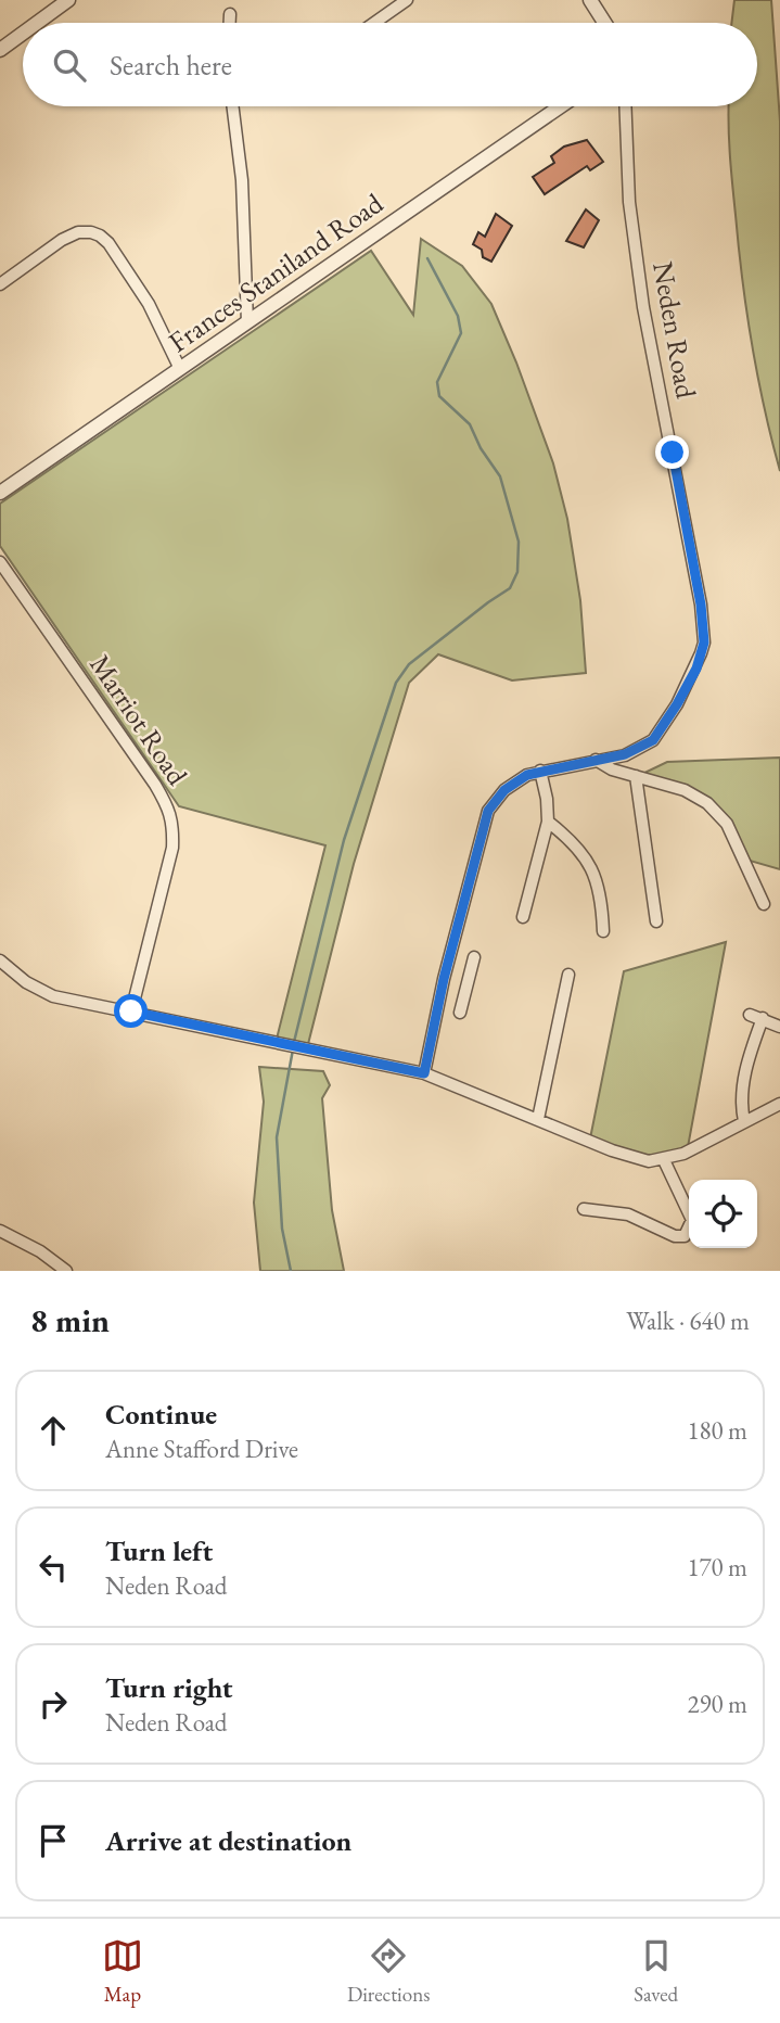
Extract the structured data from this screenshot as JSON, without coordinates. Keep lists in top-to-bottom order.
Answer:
{
  "streets": {
    "street": ["Frances Staniland Road", "Neden Road", "Marriot Road"]
  },
  "page": {
    "search": "Search here",
    "heading": ["8 min", "Walk · 640 m"],
    "list": [
      ["Continue", "Anne Stafford Drive", "180 m"],
      ["Turn left", "Neden Road", "170 m"],
      ["Turn right", "Neden Road", "290 m"],
      "Arrive at destination"
    ],
    "nav": ["Map", "Directions", "Saved"]
  }
}
